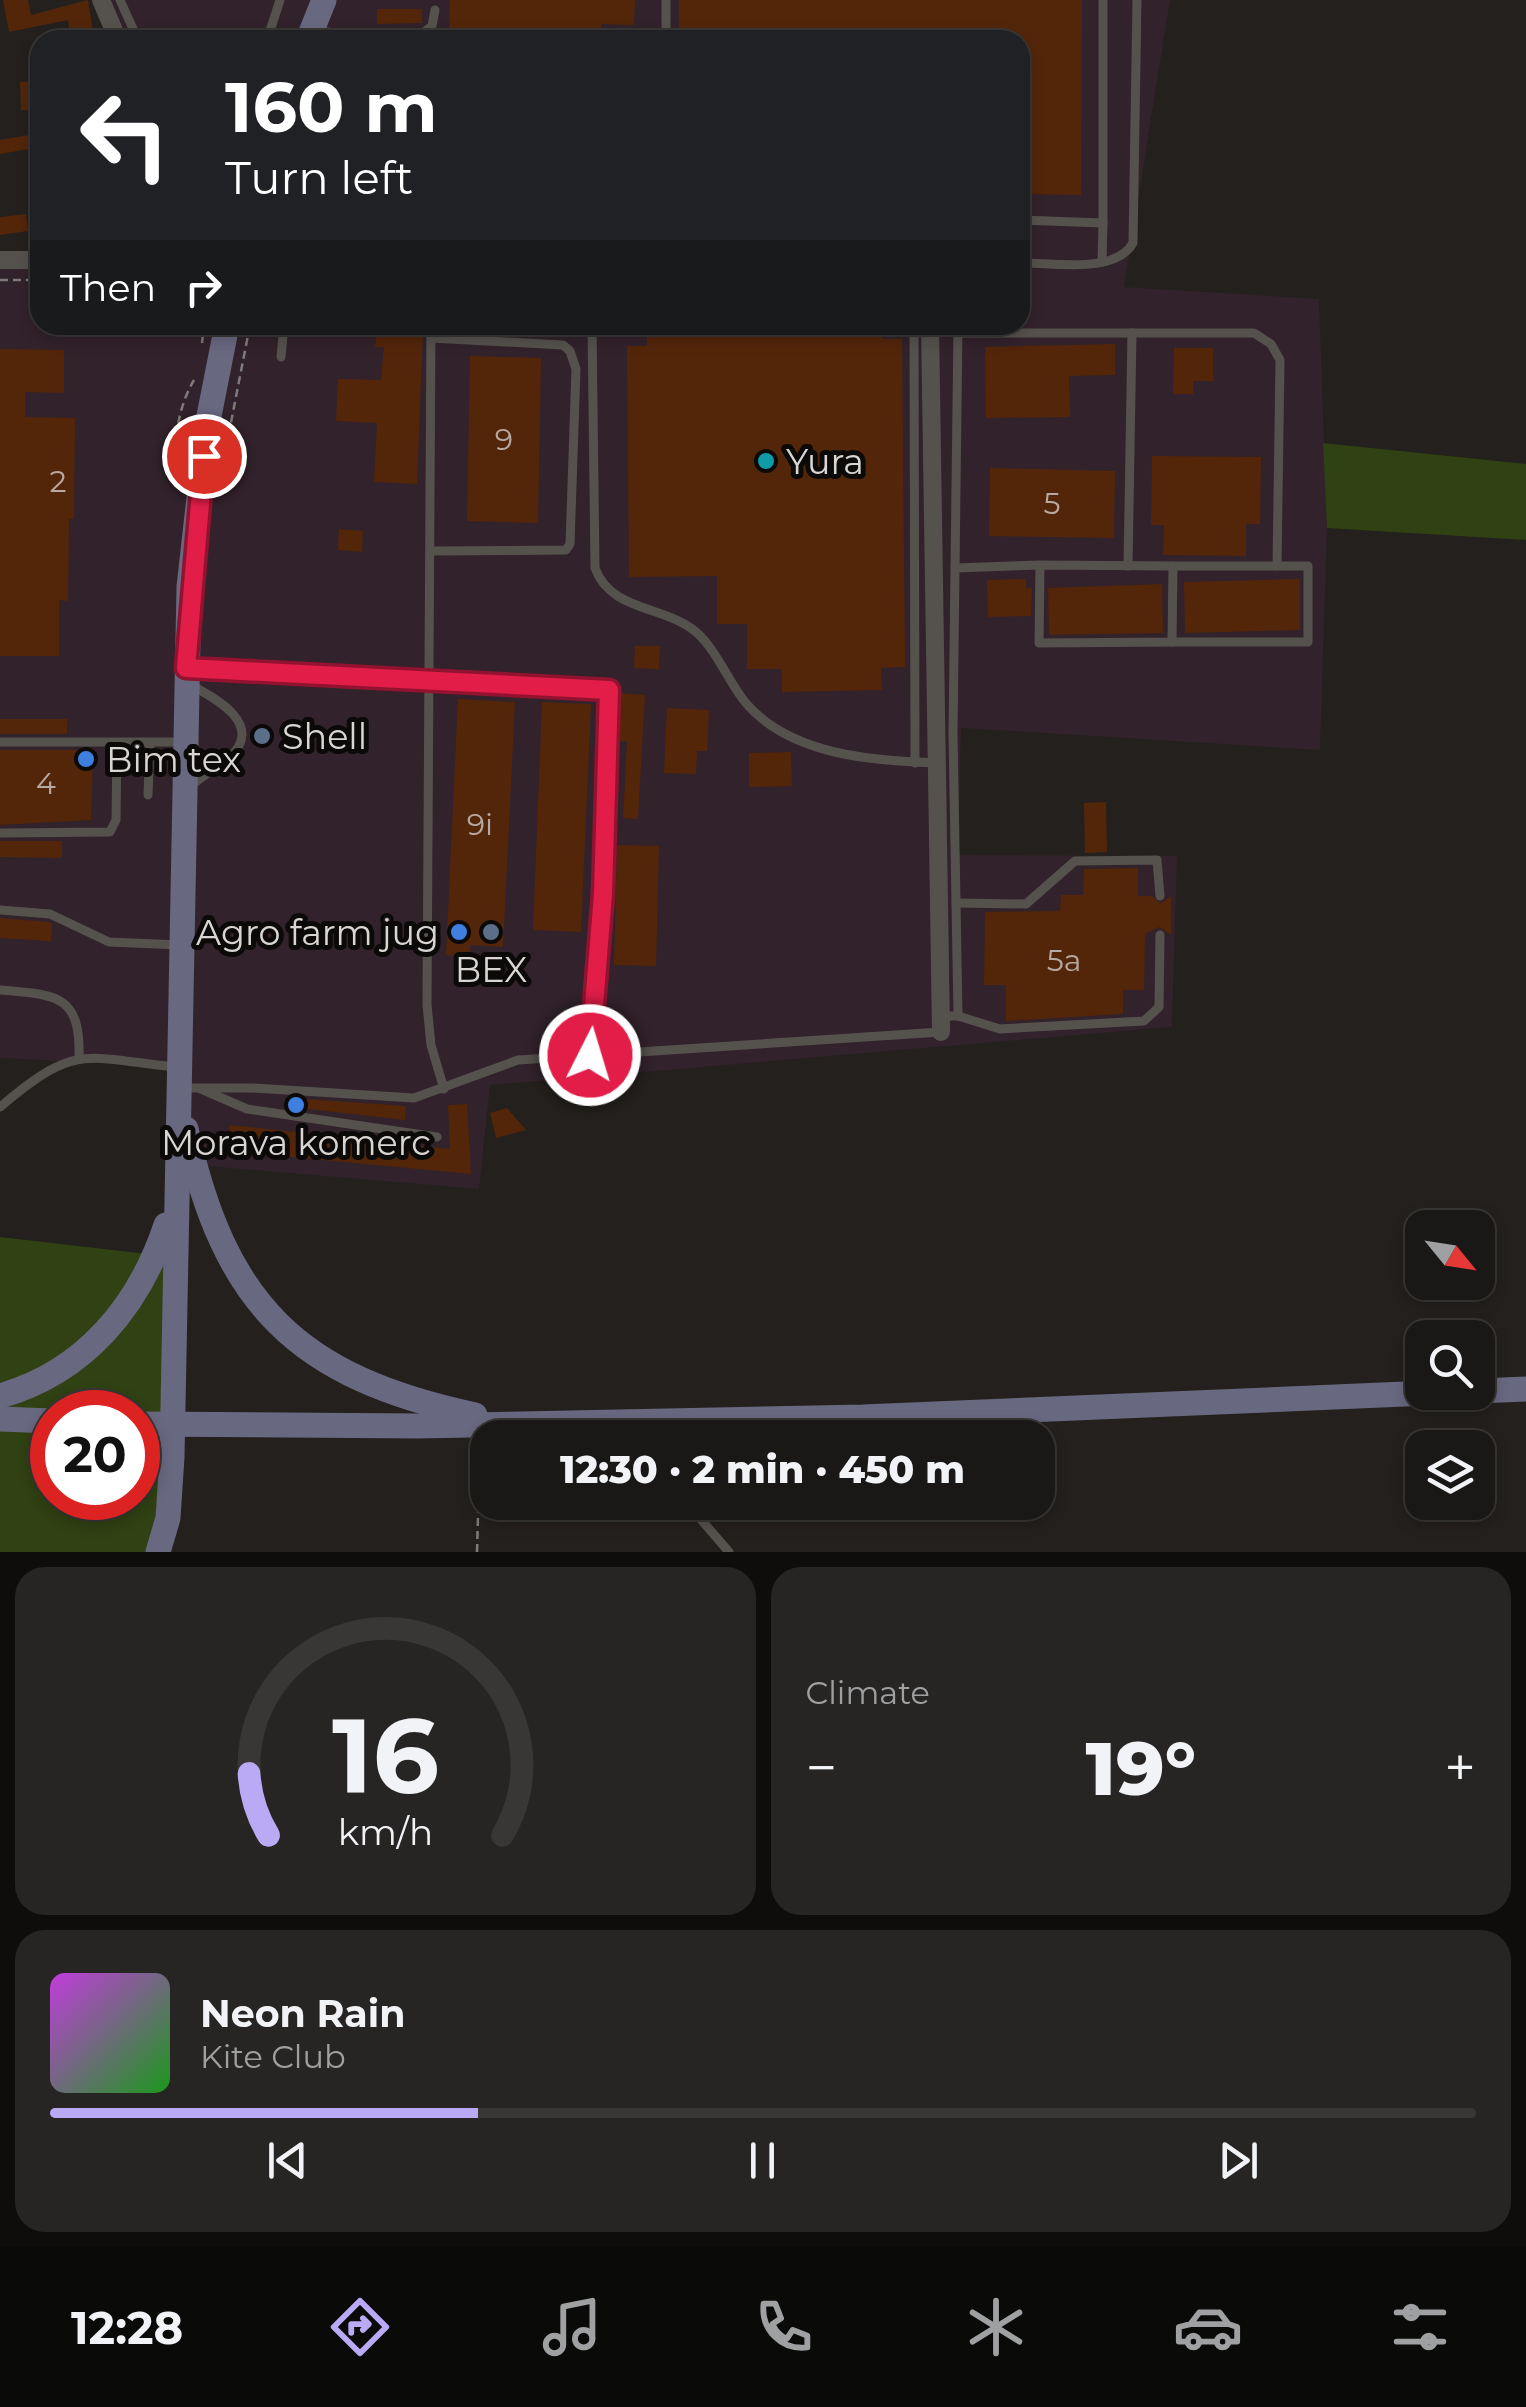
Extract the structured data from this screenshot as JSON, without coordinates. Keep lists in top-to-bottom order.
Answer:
{
  "places": [
    "Yura",
    "Shell",
    "Bim tex",
    "Agro farm jug",
    "BEX",
    "Morava komerc"
  ],
  "house_numbers": [
    "9",
    "2",
    "5",
    "4",
    "9i",
    "5a"
  ],
  "north": "bottom right",
  "page": {
    "turn": ["160 m", "Turn left"],
    "then": "Then",
    "limit": "20",
    "trip": "12:30 · 2 min · 450 m",
    "tile": "Climate",
    "heat": ["−", "19°", "+"],
    "song": ["Neon Rain", "Kite Club"],
    "tabs": "12:28",
    "gauge": ["16", "km/h"]
  }
}
